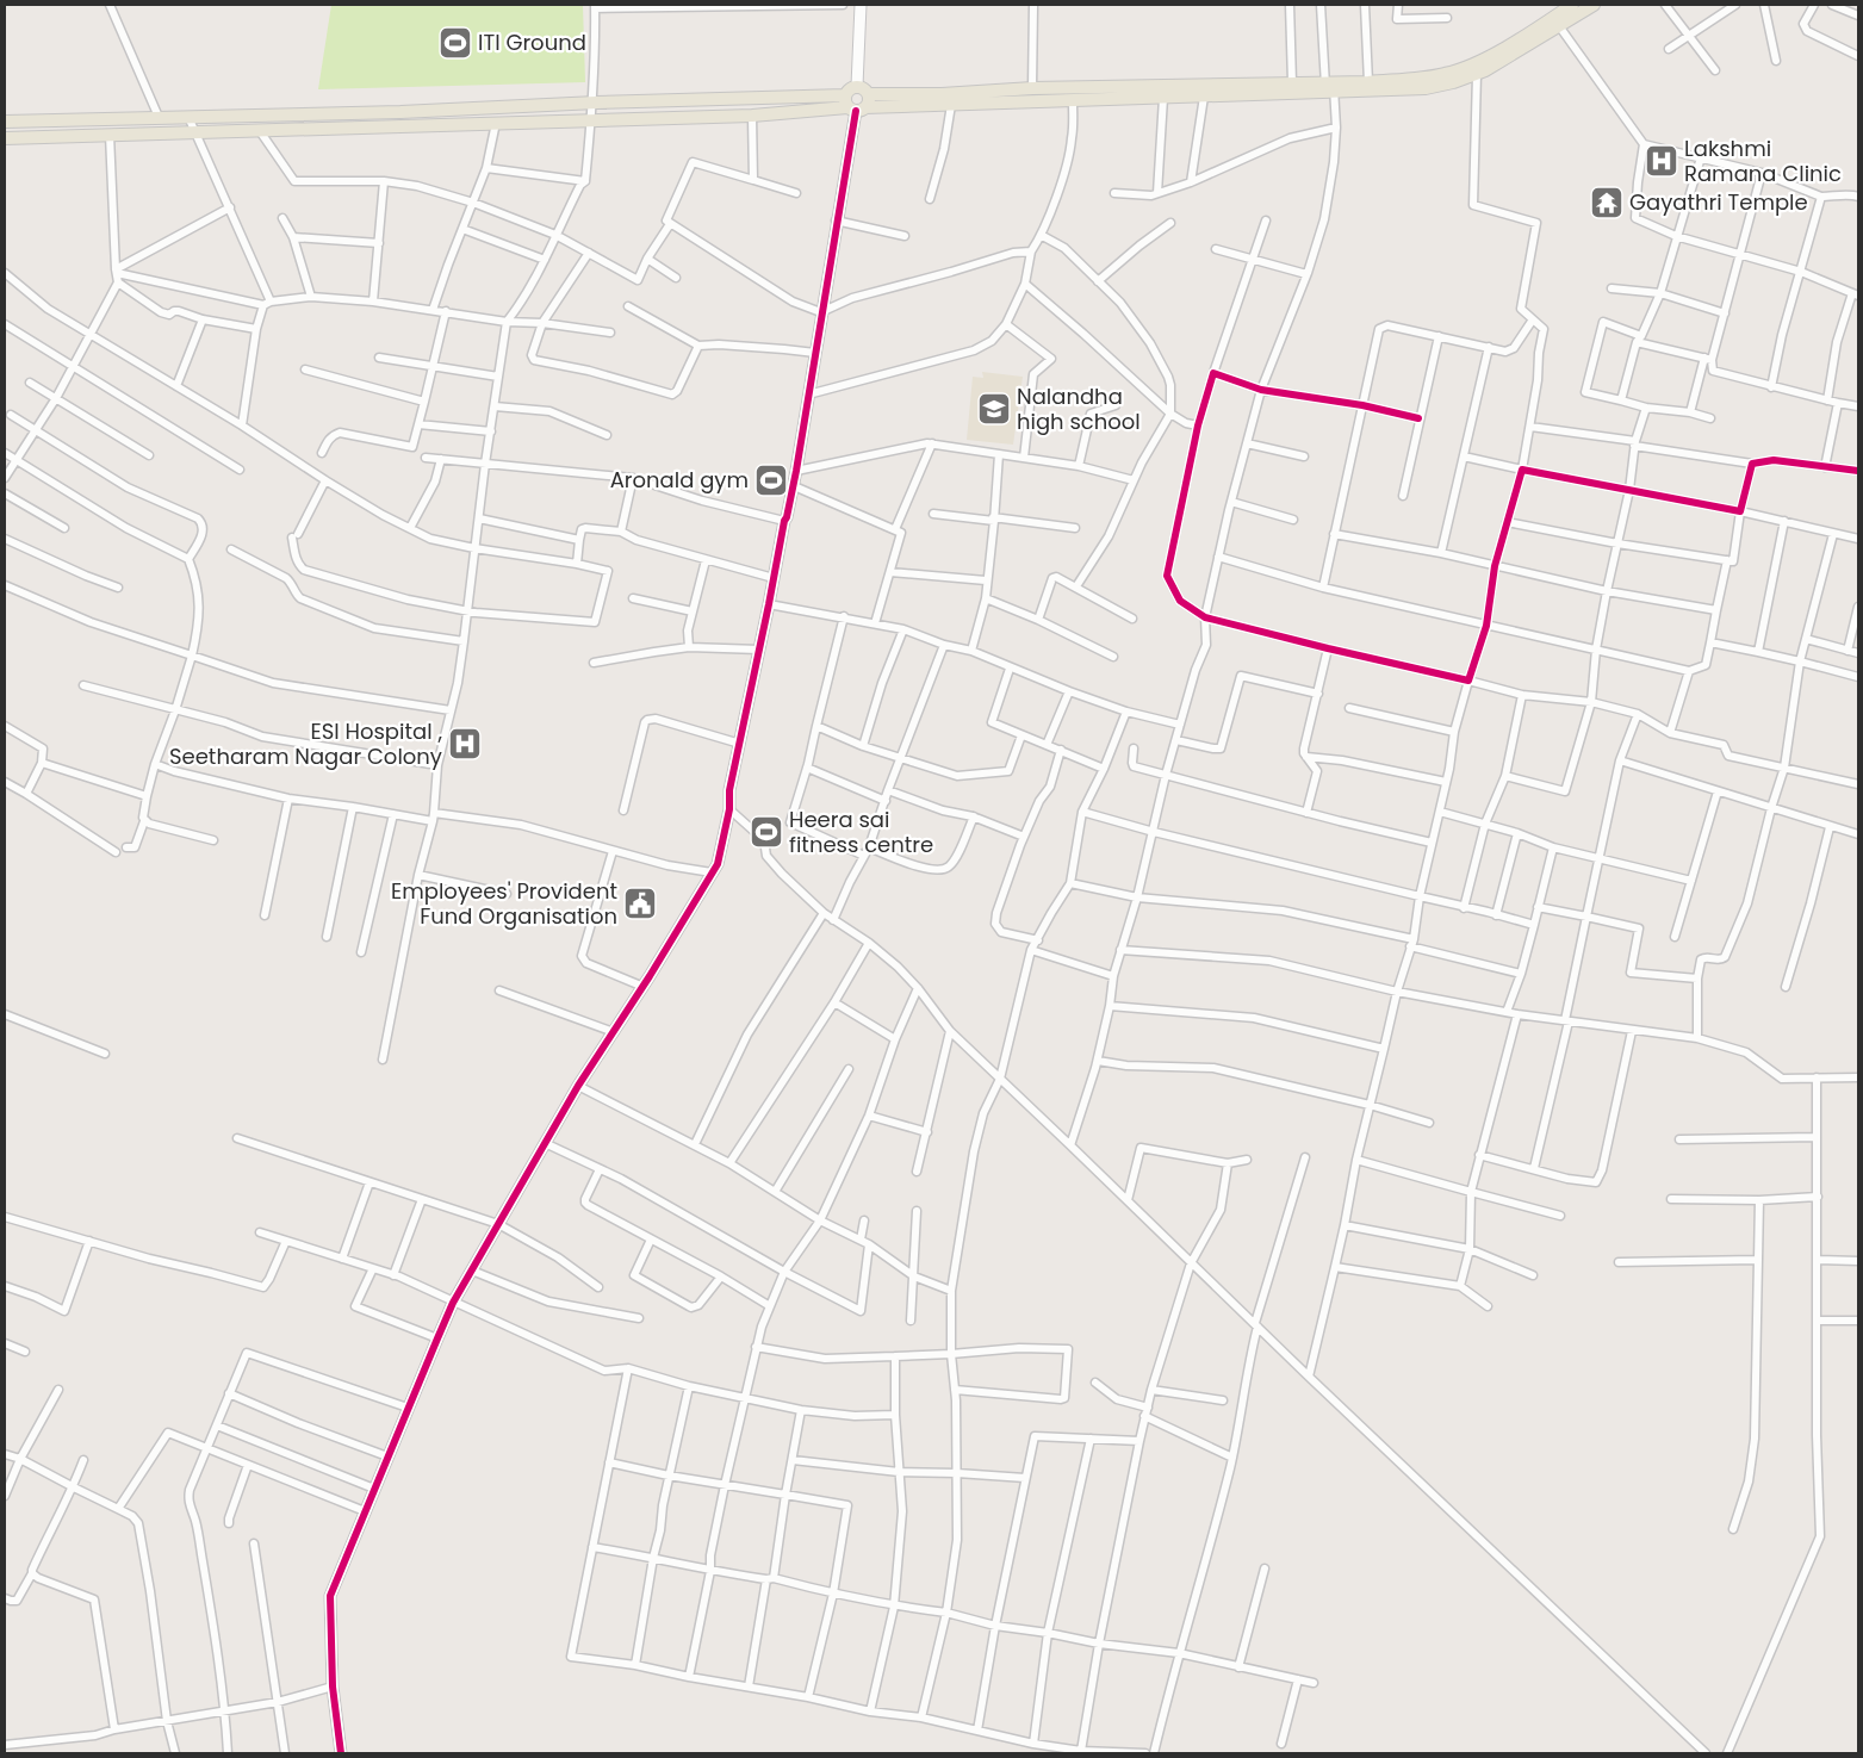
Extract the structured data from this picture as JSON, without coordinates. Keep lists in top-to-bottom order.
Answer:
{
  "places": {
    "sports": ["ITI Ground", "Aronald gym", "Heera sai fitness centre"],
    "hospital": ["Lakshmi Ramana Clinic", "ESI Hospital , Seetharam Nagar Colony"],
    "temple": ["Gayathri Temple"],
    "school or university": ["Nalandha high school"],
    "public building": ["Employees' Provident Fund Organisation"]
  }
}
